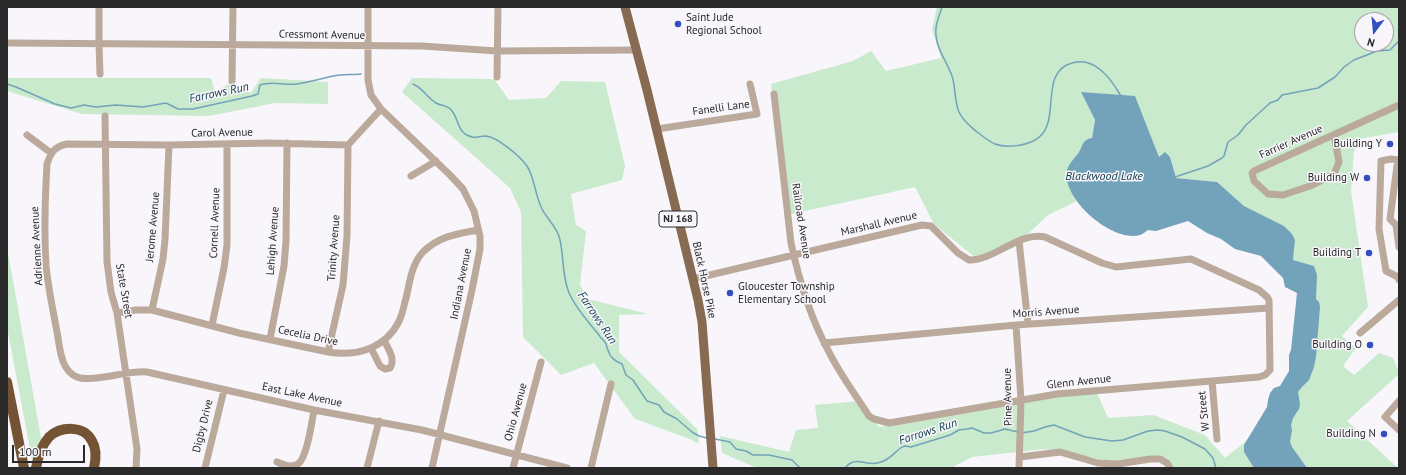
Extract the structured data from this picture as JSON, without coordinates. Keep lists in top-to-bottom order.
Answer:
{
  "streets": {
    "main road": ["NJ 168", "Black Horse Pike"],
    "street": [
      "Cressmont Avenue",
      "Fanelli Lane",
      "Carol Avenue",
      "Farrier Avenue",
      "Railroad Avenue",
      "Cornell Avenue",
      "Marshall Avenue",
      "Jerome Avenue",
      "Lehigh Avenue",
      "Adrienne Avenue",
      "Trinity Avenue",
      "Indiana Avenue",
      "State Street",
      "Morris Avenue",
      "Cecelia Drive",
      "Glenn Avenue",
      "East Lake Avenue",
      "Pine Avenue",
      "W Street",
      "Ohio Avenue",
      "Digby Drive"
    ]
  },
  "crossings": [
    ["Cressmont Avenue", "Black Horse Pike"],
    ["Cressmont Avenue", "Indiana Avenue"],
    ["Fanelli Lane", "Black Horse Pike"],
    ["Carol Avenue", "Cornell Avenue"],
    ["Carol Avenue", "Jerome Avenue"],
    ["Carol Avenue", "Lehigh Avenue"],
    ["Carol Avenue", "Adrienne Avenue"],
    ["Carol Avenue", "Trinity Avenue"],
    ["Carol Avenue", "State Street"],
    ["Railroad Avenue", "Marshall Avenue"],
    ["Railroad Avenue", "Morris Avenue"],
    ["Railroad Avenue", "Glenn Avenue"],
    ["Cornell Avenue", "Cecelia Drive"],
    ["Marshall Avenue", "Black Horse Pike"],
    ["Marshall Avenue", "Morris Avenue"],
    ["Marshall Avenue", "Glenn Avenue"],
    ["Jerome Avenue", "Cecelia Drive"],
    ["Lehigh Avenue", "Cecelia Drive"],
    ["Adrienne Avenue", "East Lake Avenue"],
    ["Trinity Avenue", "Cecelia Drive"],
    ["Indiana Avenue", "Cecelia Drive"],
    ["Indiana Avenue", "East Lake Avenue"],
    ["State Street", "Cecelia Drive"],
    ["State Street", "East Lake Avenue"],
    ["Morris Avenue", "Glenn Avenue"],
    ["Morris Avenue", "Pine Avenue"],
    ["Glenn Avenue", "Pine Avenue"],
    ["Glenn Avenue", "W Street"],
    ["East Lake Avenue", "Ohio Avenue"],
    ["East Lake Avenue", "Digby Drive"]
  ],
  "water": ["Farrows Run", "Blackwood Lake"],
  "places": [
    "Saint Jude Regional School",
    "Building Y",
    "Building W",
    "Building T",
    "Gloucester Township Elementary School",
    "Building O",
    "Building N"
  ],
  "scale_bar": "100 m",
  "north": "bottom"
}
